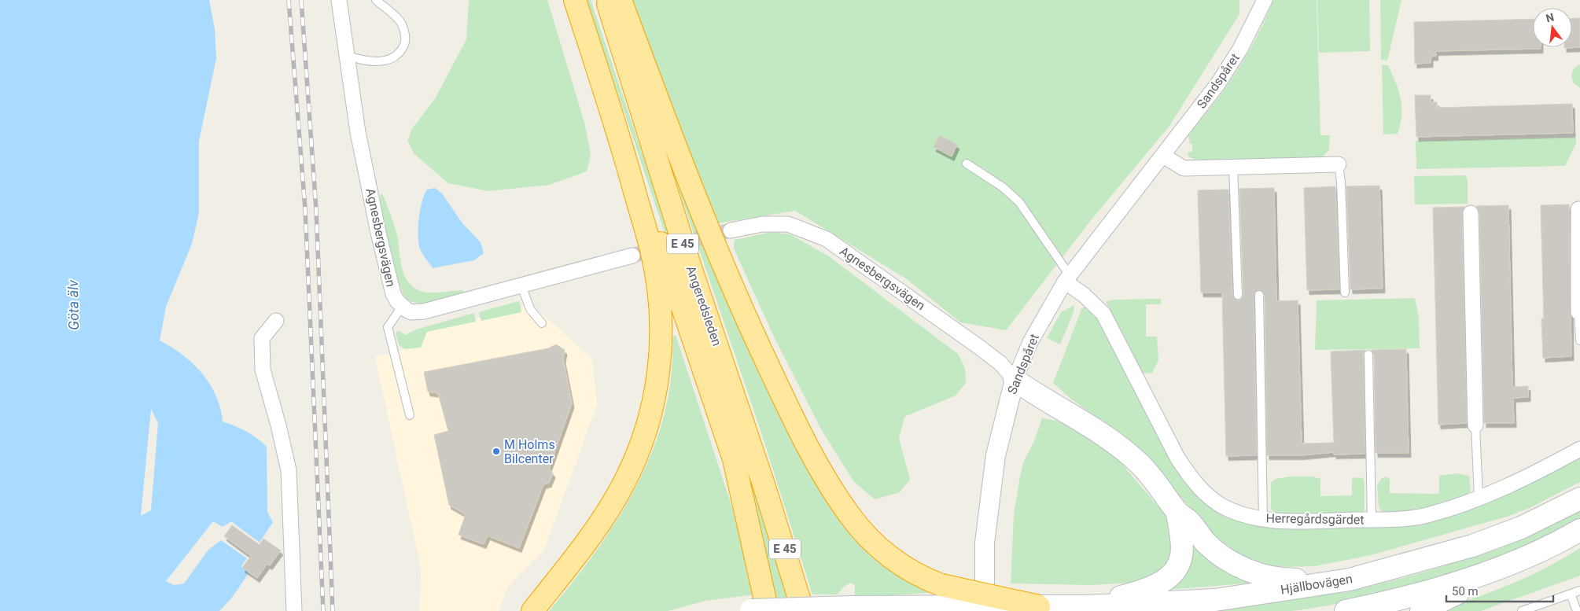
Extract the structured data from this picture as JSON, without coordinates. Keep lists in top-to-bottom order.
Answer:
{
  "streets": {
    "highway": ["E 45", "Angeredsleden"],
    "main road": ["Hjällbovägen"],
    "street": ["Sandspåret", "Agnesbergsvägen", "Herregårdsgärdet"]
  },
  "crossings": [
    ["Sandspåret", "Agnesbergsvägen"],
    ["Sandspåret", "Herregårdsgärdet"]
  ],
  "water": ["Göta älv"],
  "places": ["M Holms Bilcenter"],
  "scale_bar": "50 m",
  "north": "top"
}
